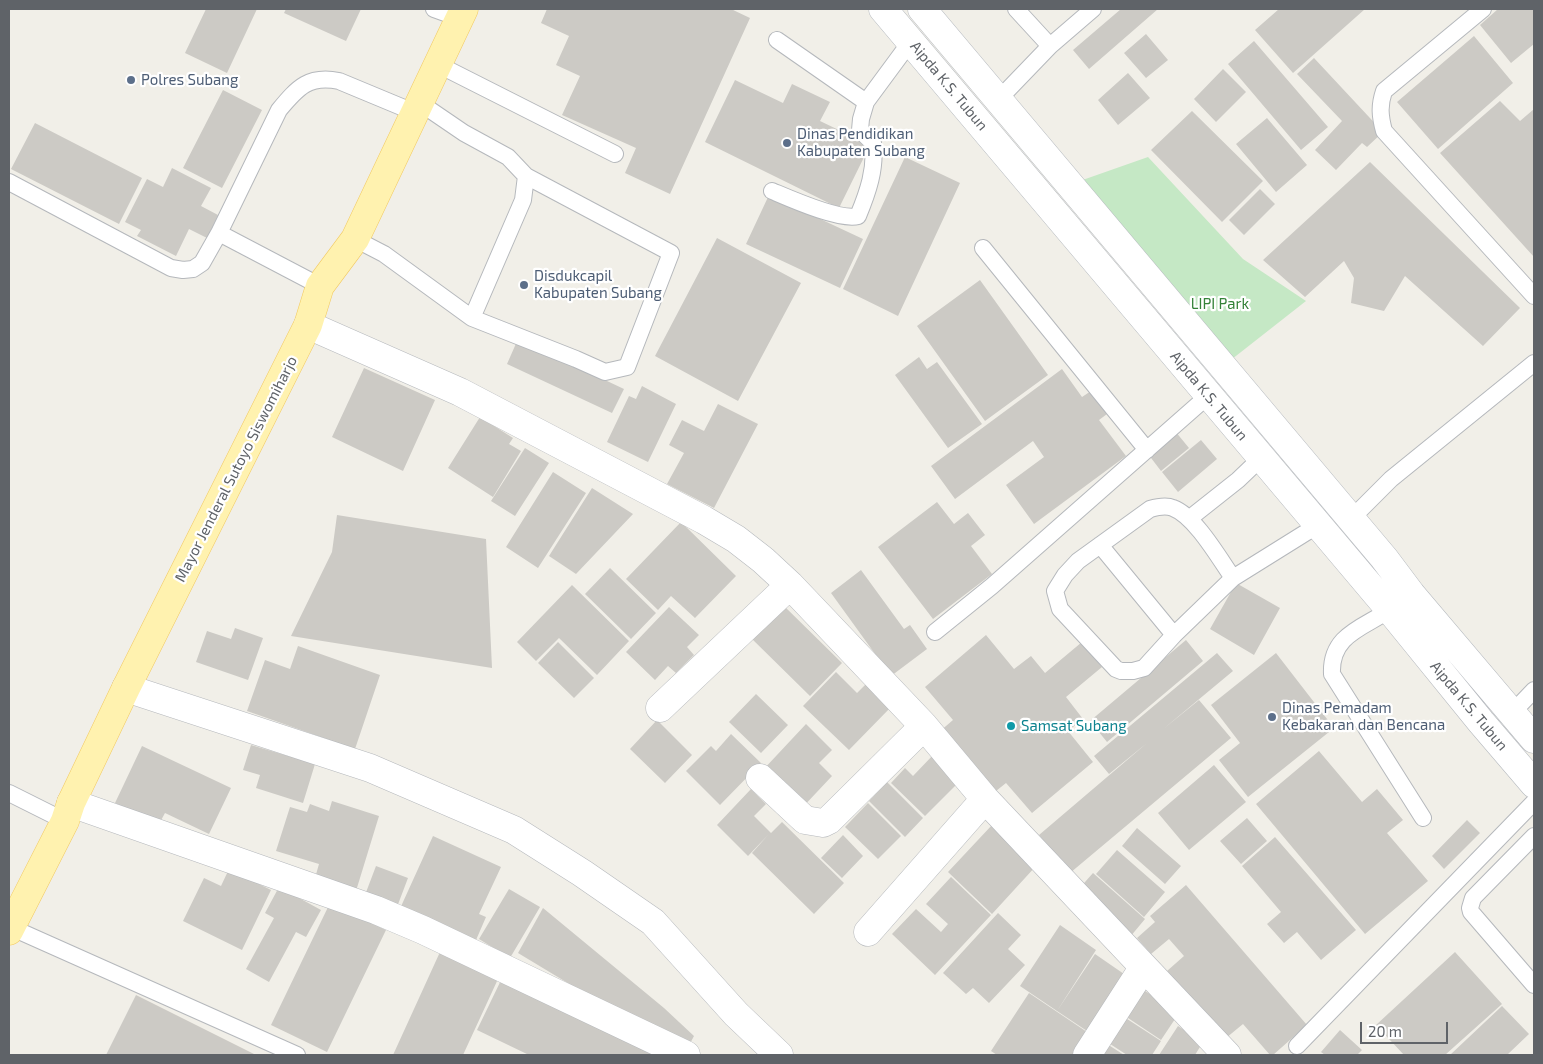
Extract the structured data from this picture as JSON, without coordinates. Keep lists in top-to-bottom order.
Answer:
{
  "streets": {
    "main road": ["Mayor Jenderal Sutoyo Siswomiharjo"],
    "street": ["Aipda K.S. Tubun"]
  },
  "parks": ["LIPI Park"],
  "places": [
    "Polres Subang",
    "Dinas Pendidikan Kabupaten Subang",
    "Disdukcapil Kabupaten Subang",
    "Dinas Pemadam Kebakaran dan Bencana",
    "Samsat Subang"
  ],
  "scale_bar": "20 m"
}
